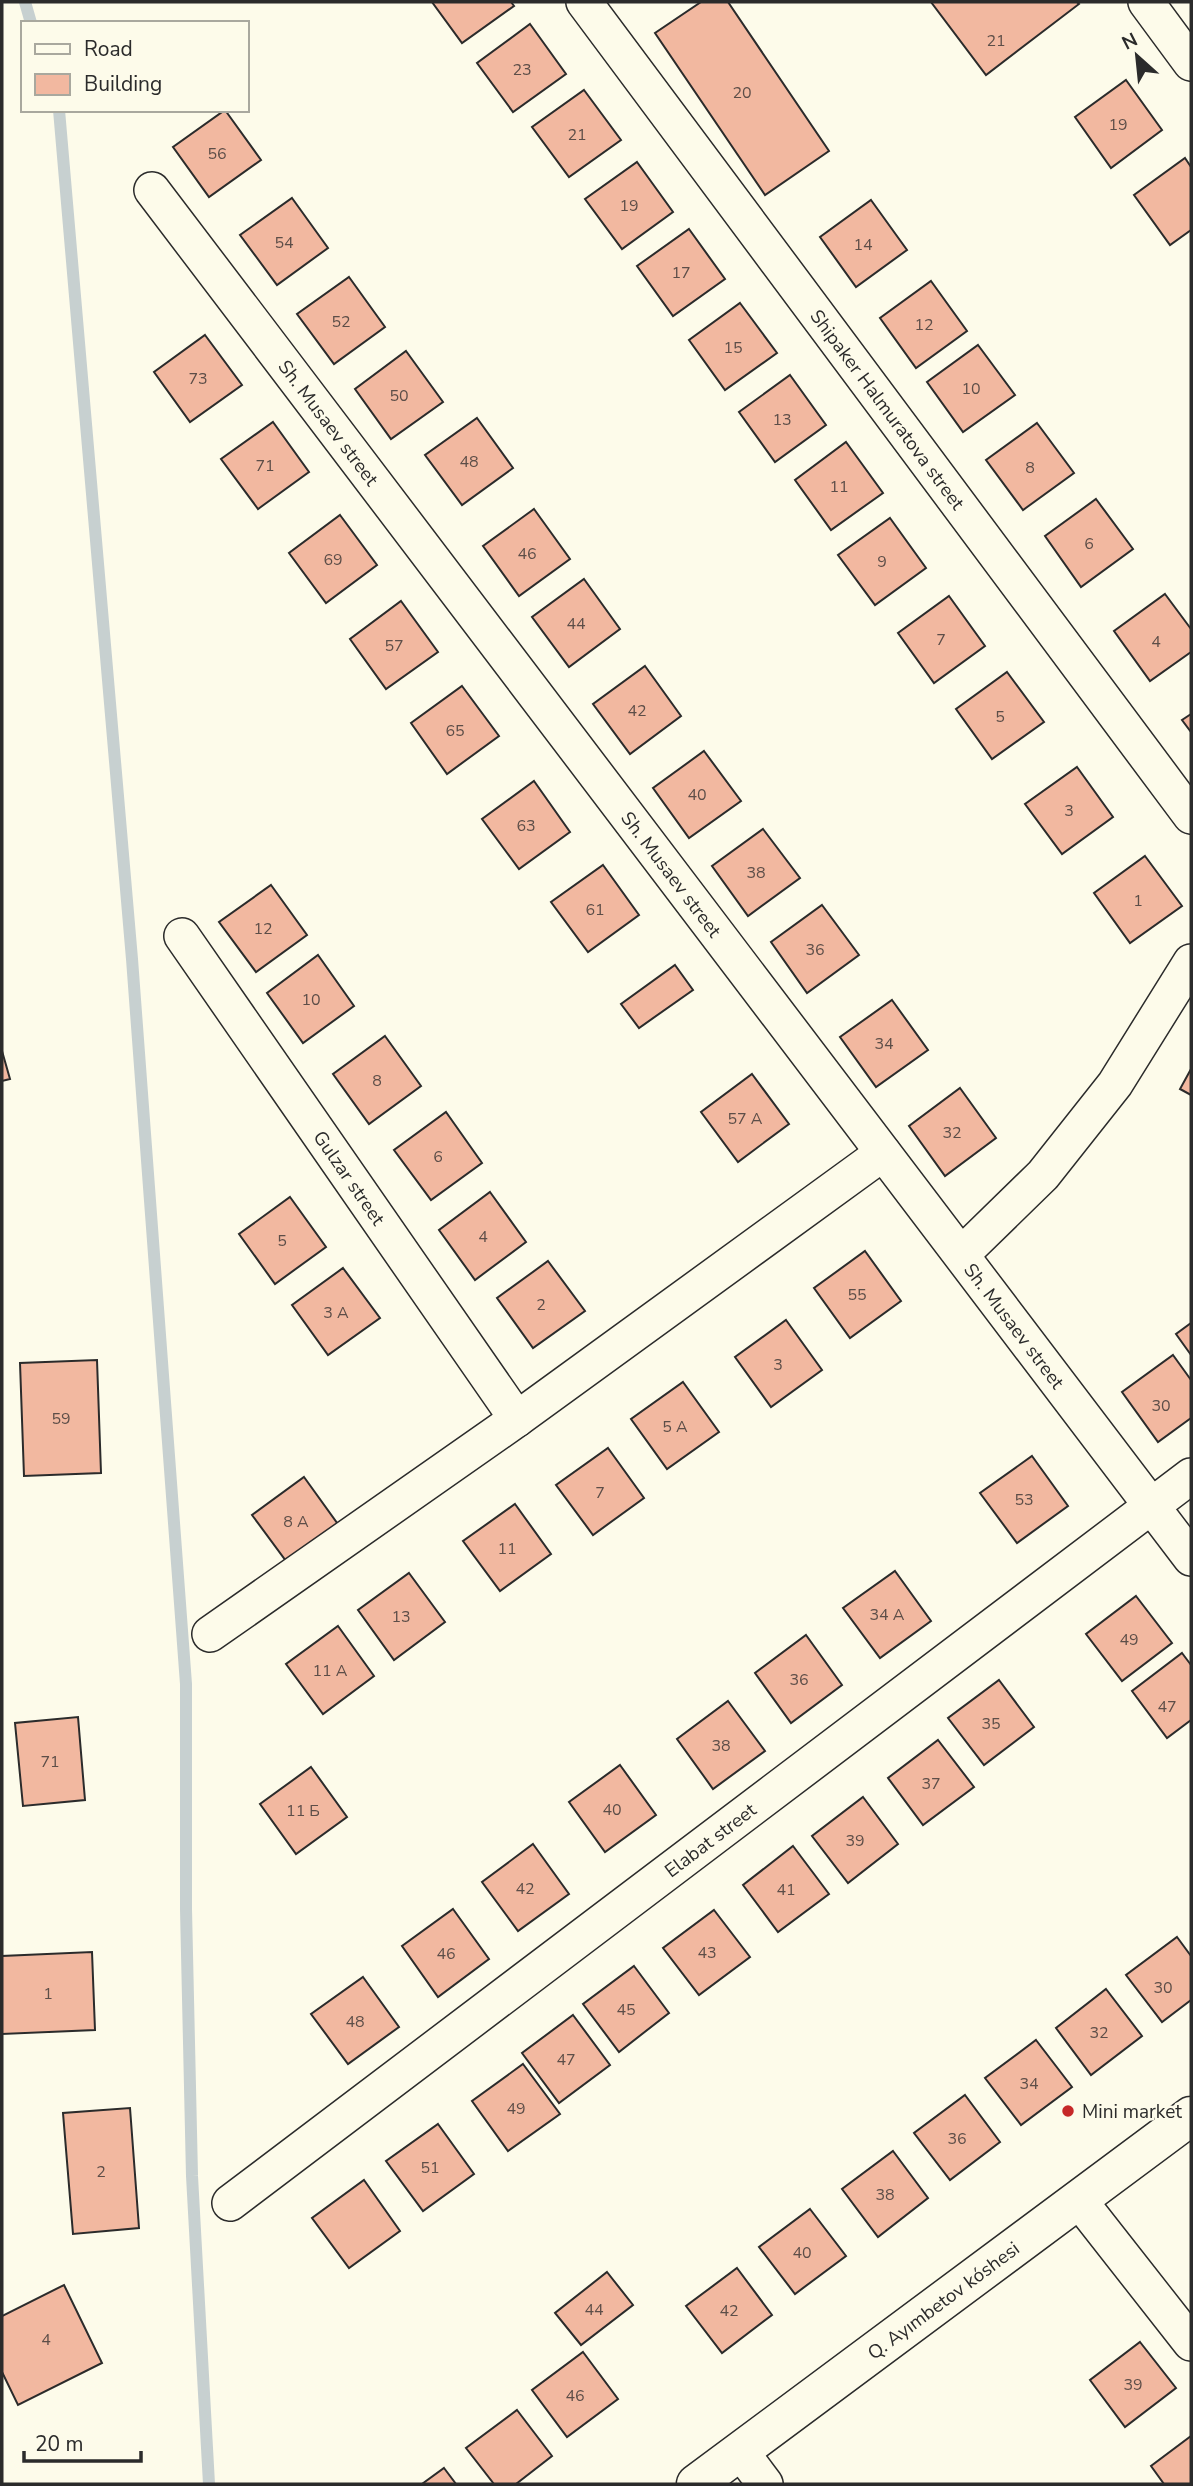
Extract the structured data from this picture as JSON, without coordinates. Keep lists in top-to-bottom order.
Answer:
{
  "streets": {
    "street": [
      "Shipaker Halmuratova street",
      "Sh. Musaev street",
      "Gulzar street",
      "Elabat street",
      "Q. Ayımbetov kóshesi"
    ]
  },
  "crossings": [
    ["Sh. Musaev street", "Elabat street"]
  ],
  "places": ["Mini market"],
  "house_numbers": [
    "21",
    "23",
    "20",
    "19",
    "21",
    "56",
    "19",
    "54",
    "14",
    "17",
    "52",
    "12",
    "15",
    "73",
    "10",
    "50",
    "13",
    "48",
    "71",
    "8",
    "11",
    "6",
    "46",
    "69",
    "9",
    "44",
    "7",
    "4",
    "57",
    "42",
    "5",
    "65",
    "40",
    "3",
    "63",
    "38",
    "1",
    "61",
    "12",
    "36",
    "10",
    "34",
    "8",
    "57 А",
    "32",
    "6",
    "4",
    "5",
    "55",
    "2",
    "3 А",
    "3",
    "30",
    "59",
    "5 А",
    "7",
    "53",
    "8 А",
    "11",
    "34 А",
    "13",
    "49",
    "11 А",
    "36",
    "47",
    "35",
    "38",
    "71",
    "37",
    "40",
    "11 Б",
    "39",
    "42",
    "41",
    "43",
    "46",
    "30",
    "1",
    "45",
    "48",
    "32",
    "47",
    "34",
    "49",
    "36",
    "51",
    "2",
    "38",
    "40",
    "44",
    "42",
    "4",
    "39",
    "46"
  ],
  "legend": ["Road", "Building"],
  "scale_bar": "20 m",
  "north": "top left"
}
